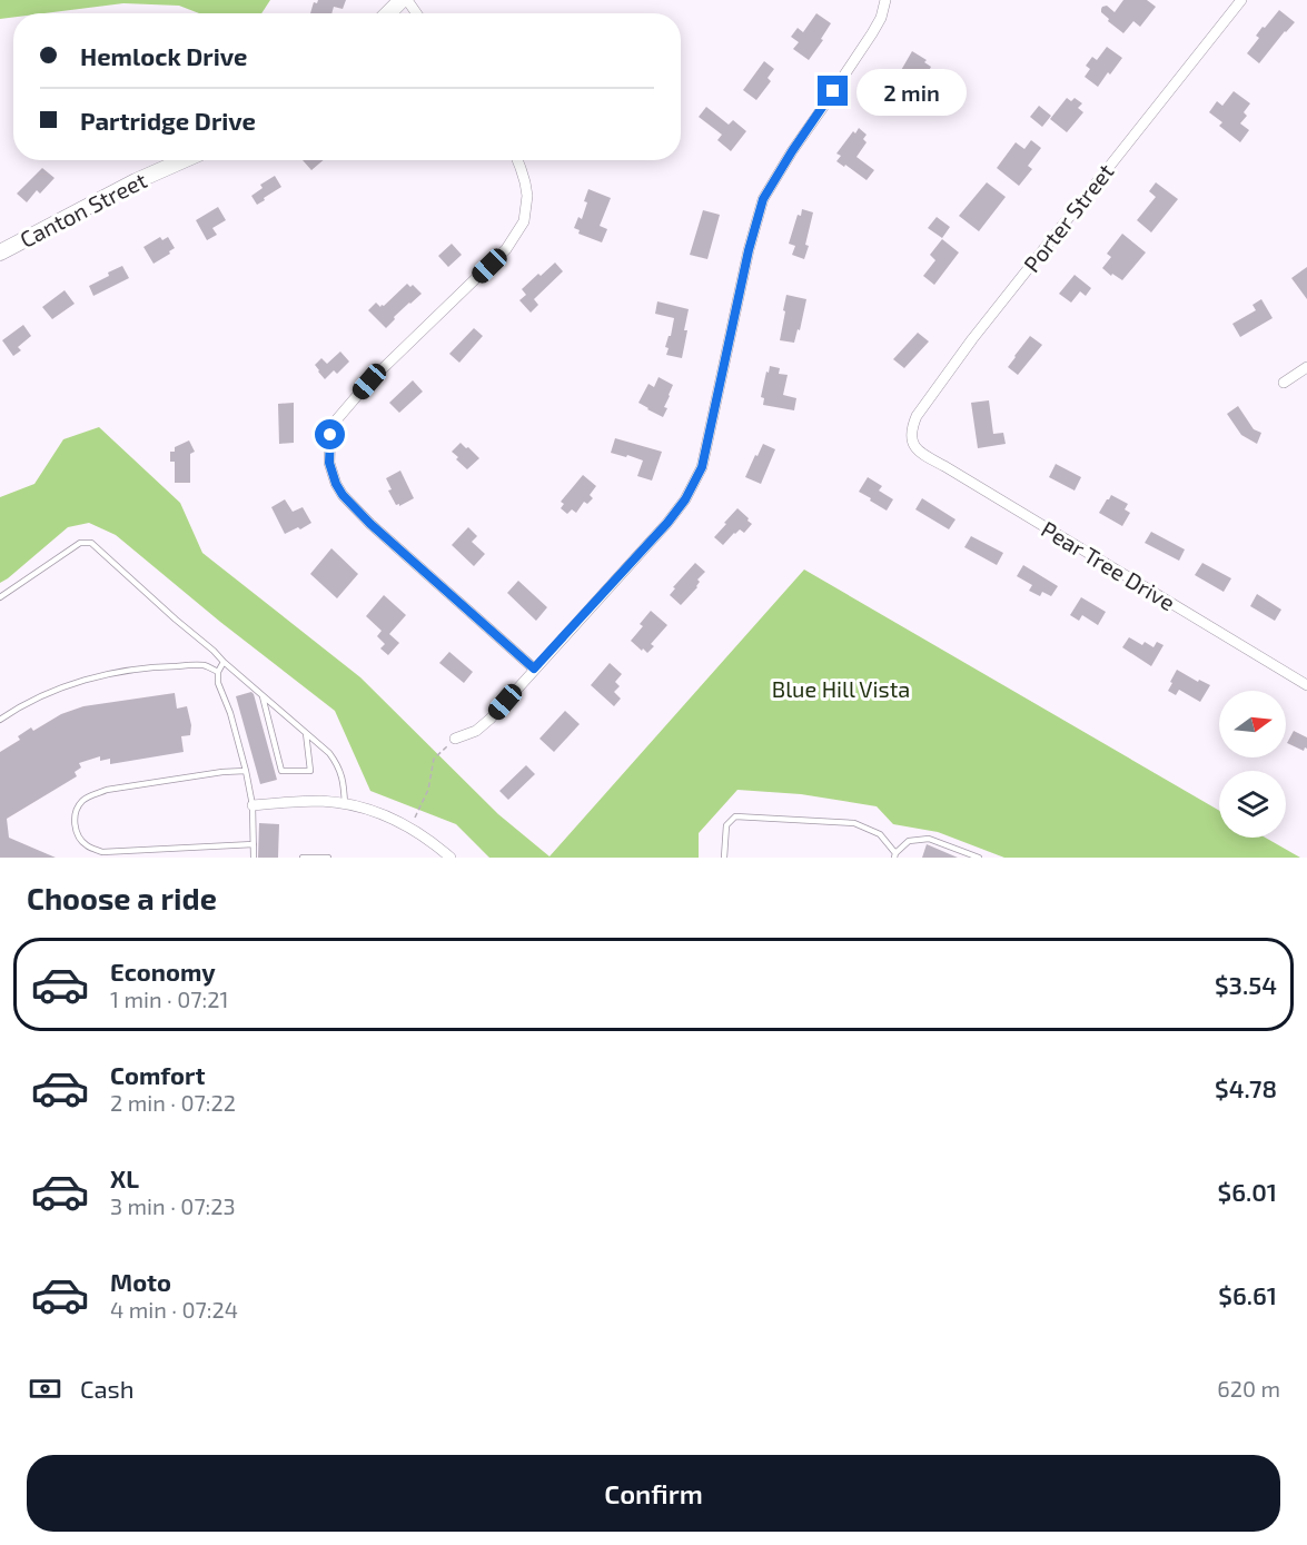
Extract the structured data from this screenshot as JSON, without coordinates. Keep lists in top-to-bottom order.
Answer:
{
  "streets": {
    "main road": ["Canton Street"],
    "street": ["Porter Street", "Pear Tree Drive"]
  },
  "crossings": [
    ["Porter Street", "Pear Tree Drive"]
  ],
  "parks": ["Blue Hill Vista"],
  "north": "right",
  "page": {
    "banner": ["Hemlock Drive", "Partridge Drive"],
    "bubble": "2 min",
    "heading": "Choose a ride",
    "list": [
      {
        "name": "Economy",
        "note": "1 min · 07:21",
        "value": "$3.54"
      },
      {
        "name": "Comfort",
        "note": "2 min · 07:22",
        "value": "$4.78"
      },
      {
        "name": "XL",
        "note": "3 min · 07:23",
        "value": "$6.01"
      },
      {
        "name": "Moto",
        "note": "4 min · 07:24",
        "value": "$6.61"
      }
    ],
    "pay": ["Cash", "620 m"],
    "buttons": "Confirm"
  }
}
